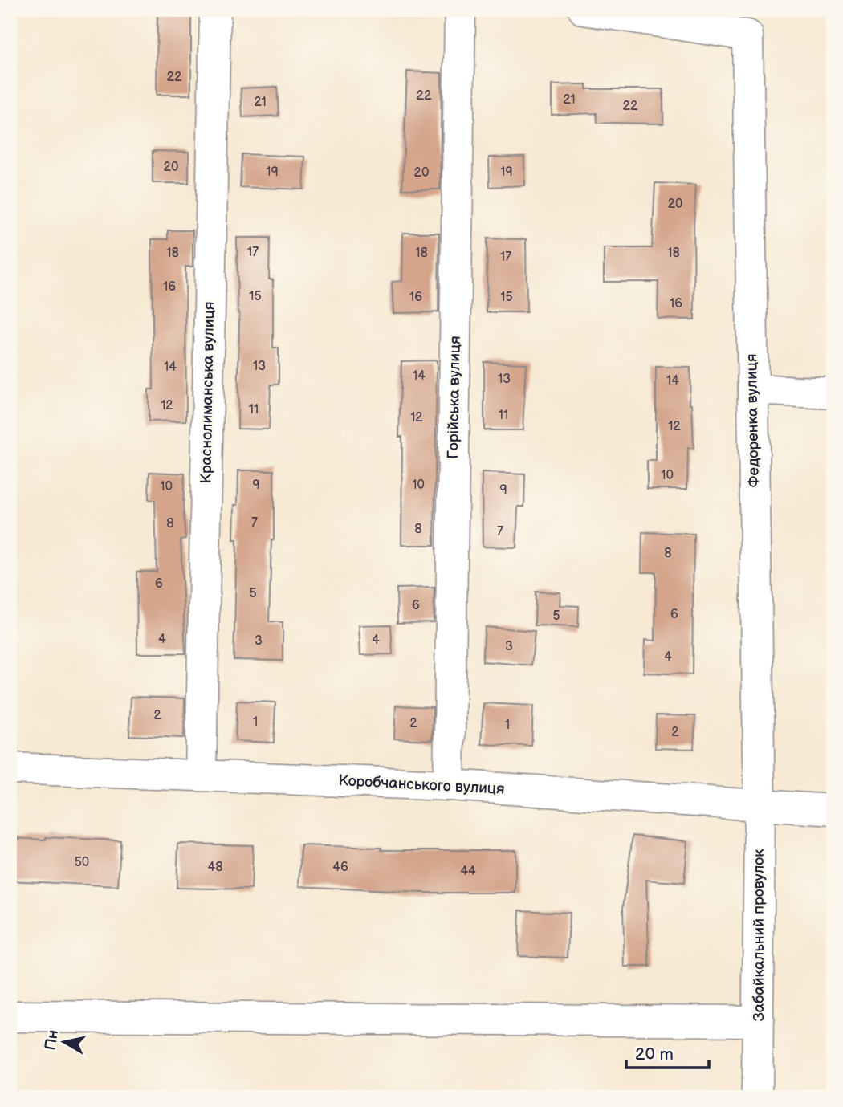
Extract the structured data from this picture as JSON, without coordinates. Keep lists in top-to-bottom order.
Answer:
{
  "streets": {
    "street": [
      "Краснолиманська вулиця",
      "Горійська вулиця",
      "Федоренка вулиця",
      "Коробчанського вулиця",
      "Забайкальний провулок"
    ]
  },
  "crossings": [
    ["Краснолиманська вулиця", "Коробчанського вулиця"],
    ["Горійська вулиця", "Коробчанського вулиця"],
    ["Федоренка вулиця", "Коробчанського вулиця"],
    ["Федоренка вулиця", "Забайкальний провулок"],
    ["Коробчанського вулиця", "Забайкальний провулок"]
  ],
  "house_numbers": [
    "22",
    "22",
    "21",
    "21",
    "22",
    "20",
    "19",
    "19",
    "20",
    "20",
    "17",
    "18",
    "18",
    "18",
    "17",
    "16",
    "15",
    "16",
    "15",
    "16",
    "13",
    "14",
    "14",
    "13",
    "14",
    "12",
    "11",
    "11",
    "12",
    "12",
    "10",
    "9",
    "10",
    "10",
    "9",
    "7",
    "8",
    "8",
    "7",
    "8",
    "6",
    "5",
    "6",
    "6",
    "5",
    "4",
    "4",
    "3",
    "3",
    "4",
    "2",
    "1",
    "2",
    "1",
    "2",
    "50",
    "48",
    "46",
    "44"
  ],
  "scale_bar": "20 m",
  "north": "left"
}
